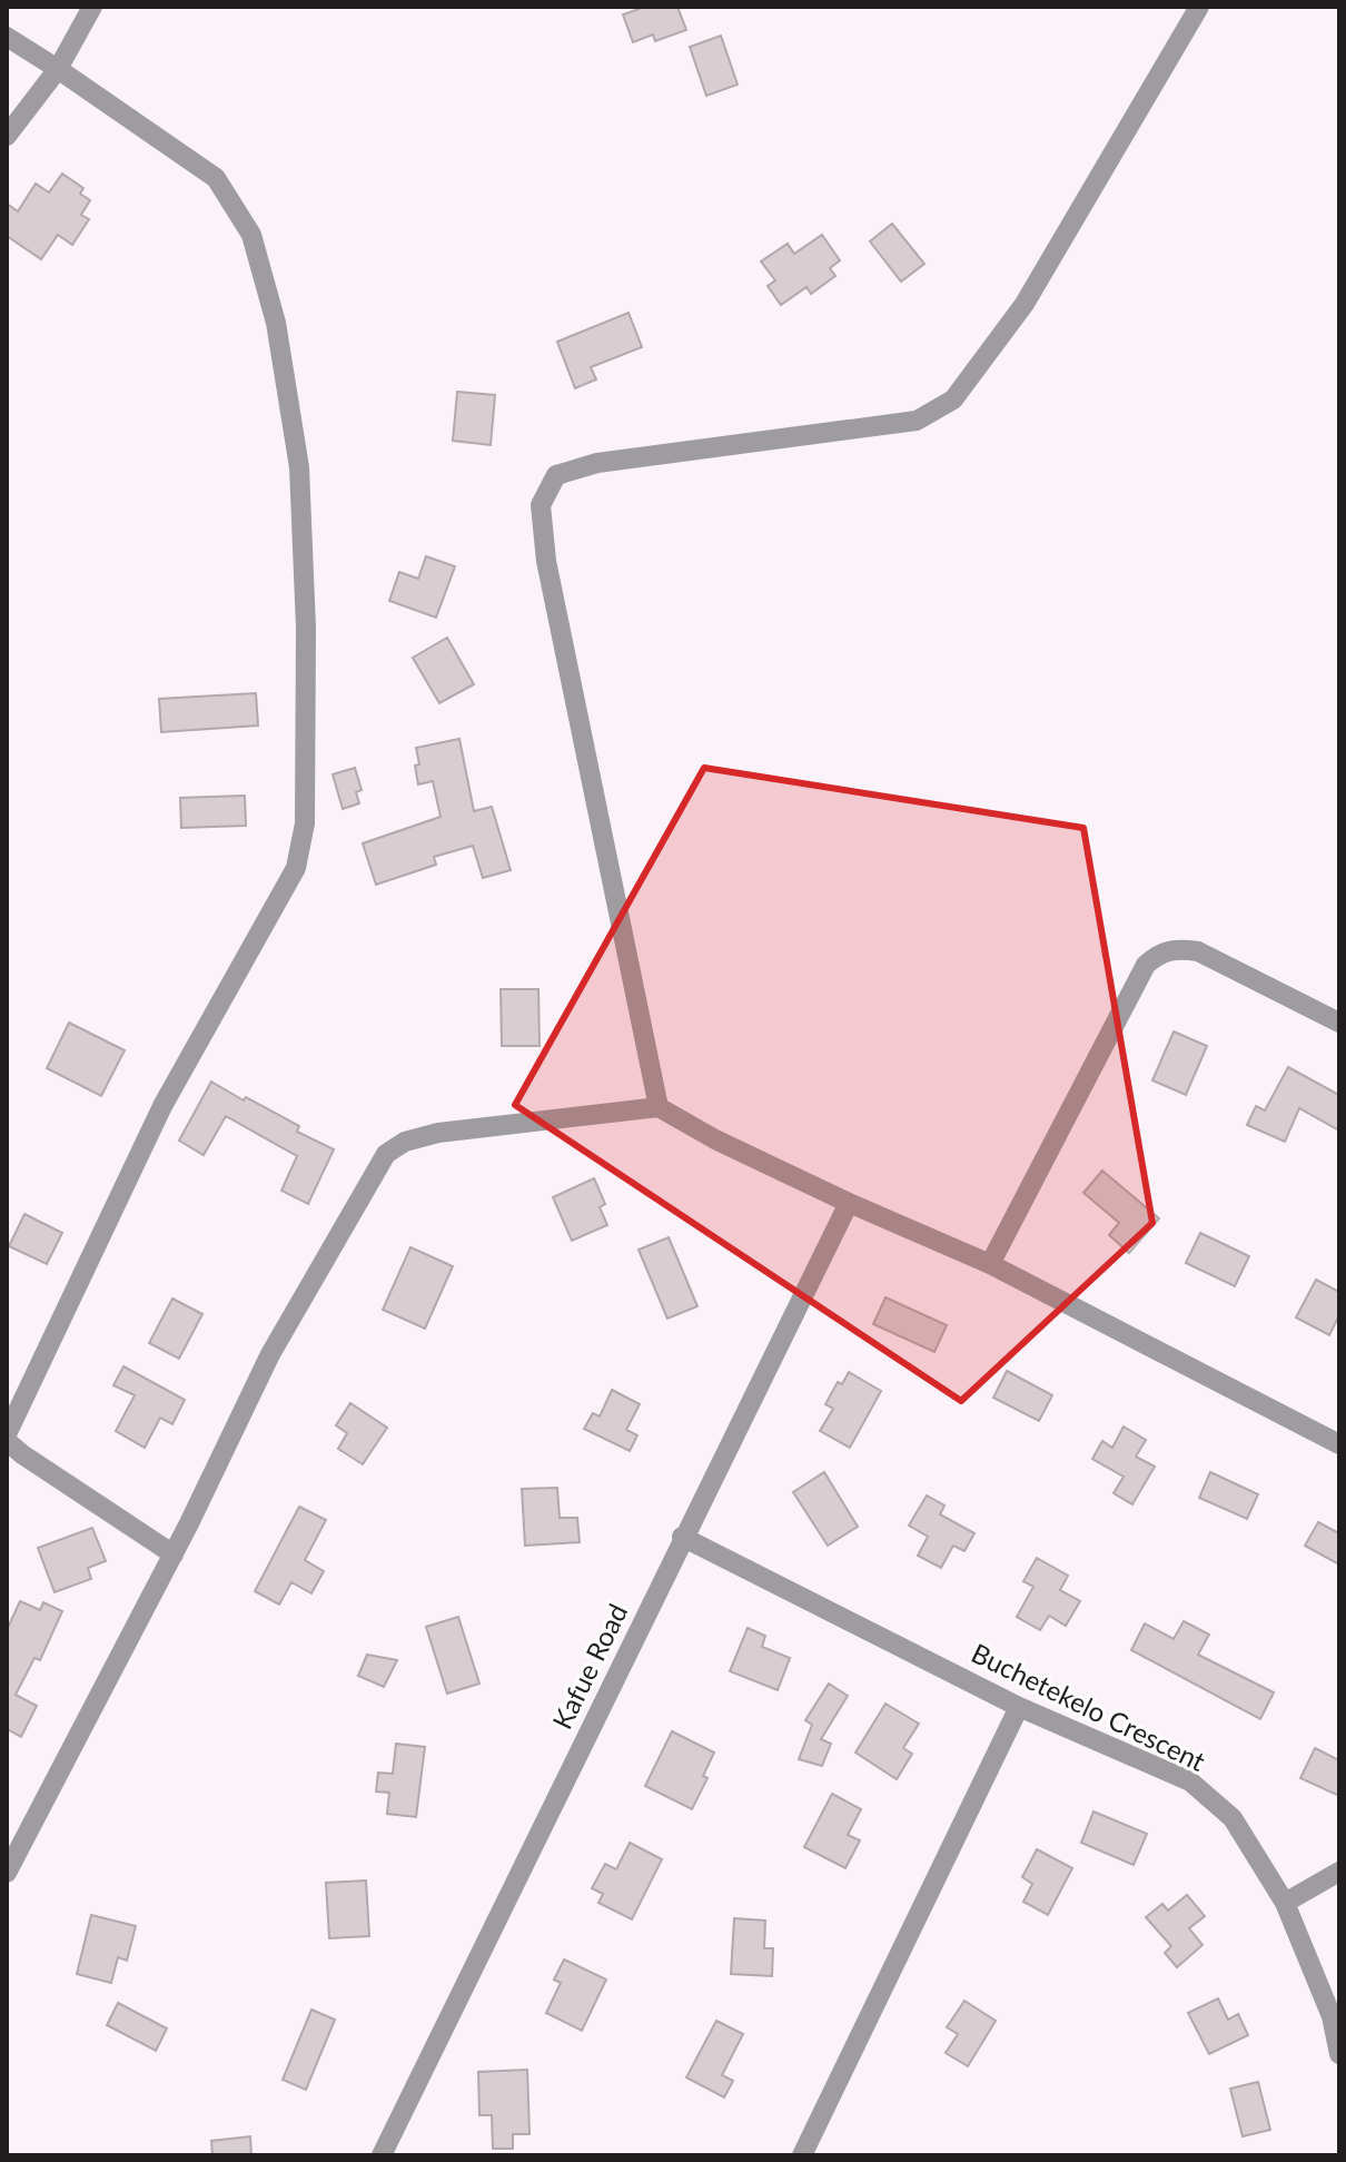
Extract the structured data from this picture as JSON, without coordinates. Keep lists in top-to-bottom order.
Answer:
{
  "streets": {
    "street": ["Kafue Road", "Buchetekelo Crescent"]
  },
  "crossings": [
    ["Kafue Road", "Buchetekelo Crescent"]
  ]
}
